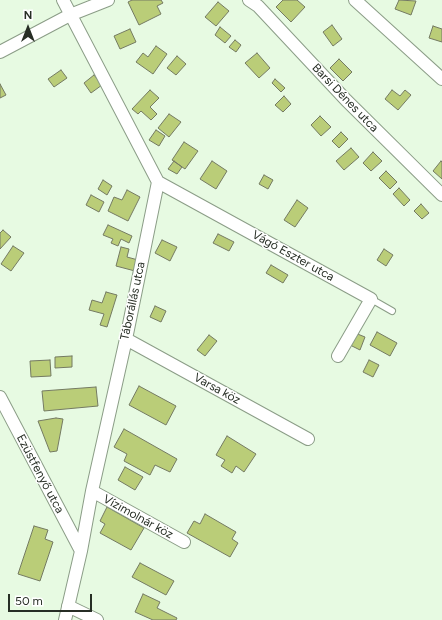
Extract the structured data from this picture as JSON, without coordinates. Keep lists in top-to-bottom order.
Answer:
{
  "streets": {
    "street": [
      "Barsi Dénes utca",
      "Vágó Eszter utca",
      "Táborállás utca",
      "Varsa köz",
      "Ezüstfenyő utca",
      "Vízimolnár köz"
    ]
  },
  "crossings": [
    ["Vágó Eszter utca", "Táborállás utca"],
    ["Táborállás utca", "Varsa köz"],
    ["Táborállás utca", "Ezüstfenyő utca"],
    ["Táborállás utca", "Vízimolnár köz"]
  ],
  "scale_bar": "50 m",
  "north": "top"
}
